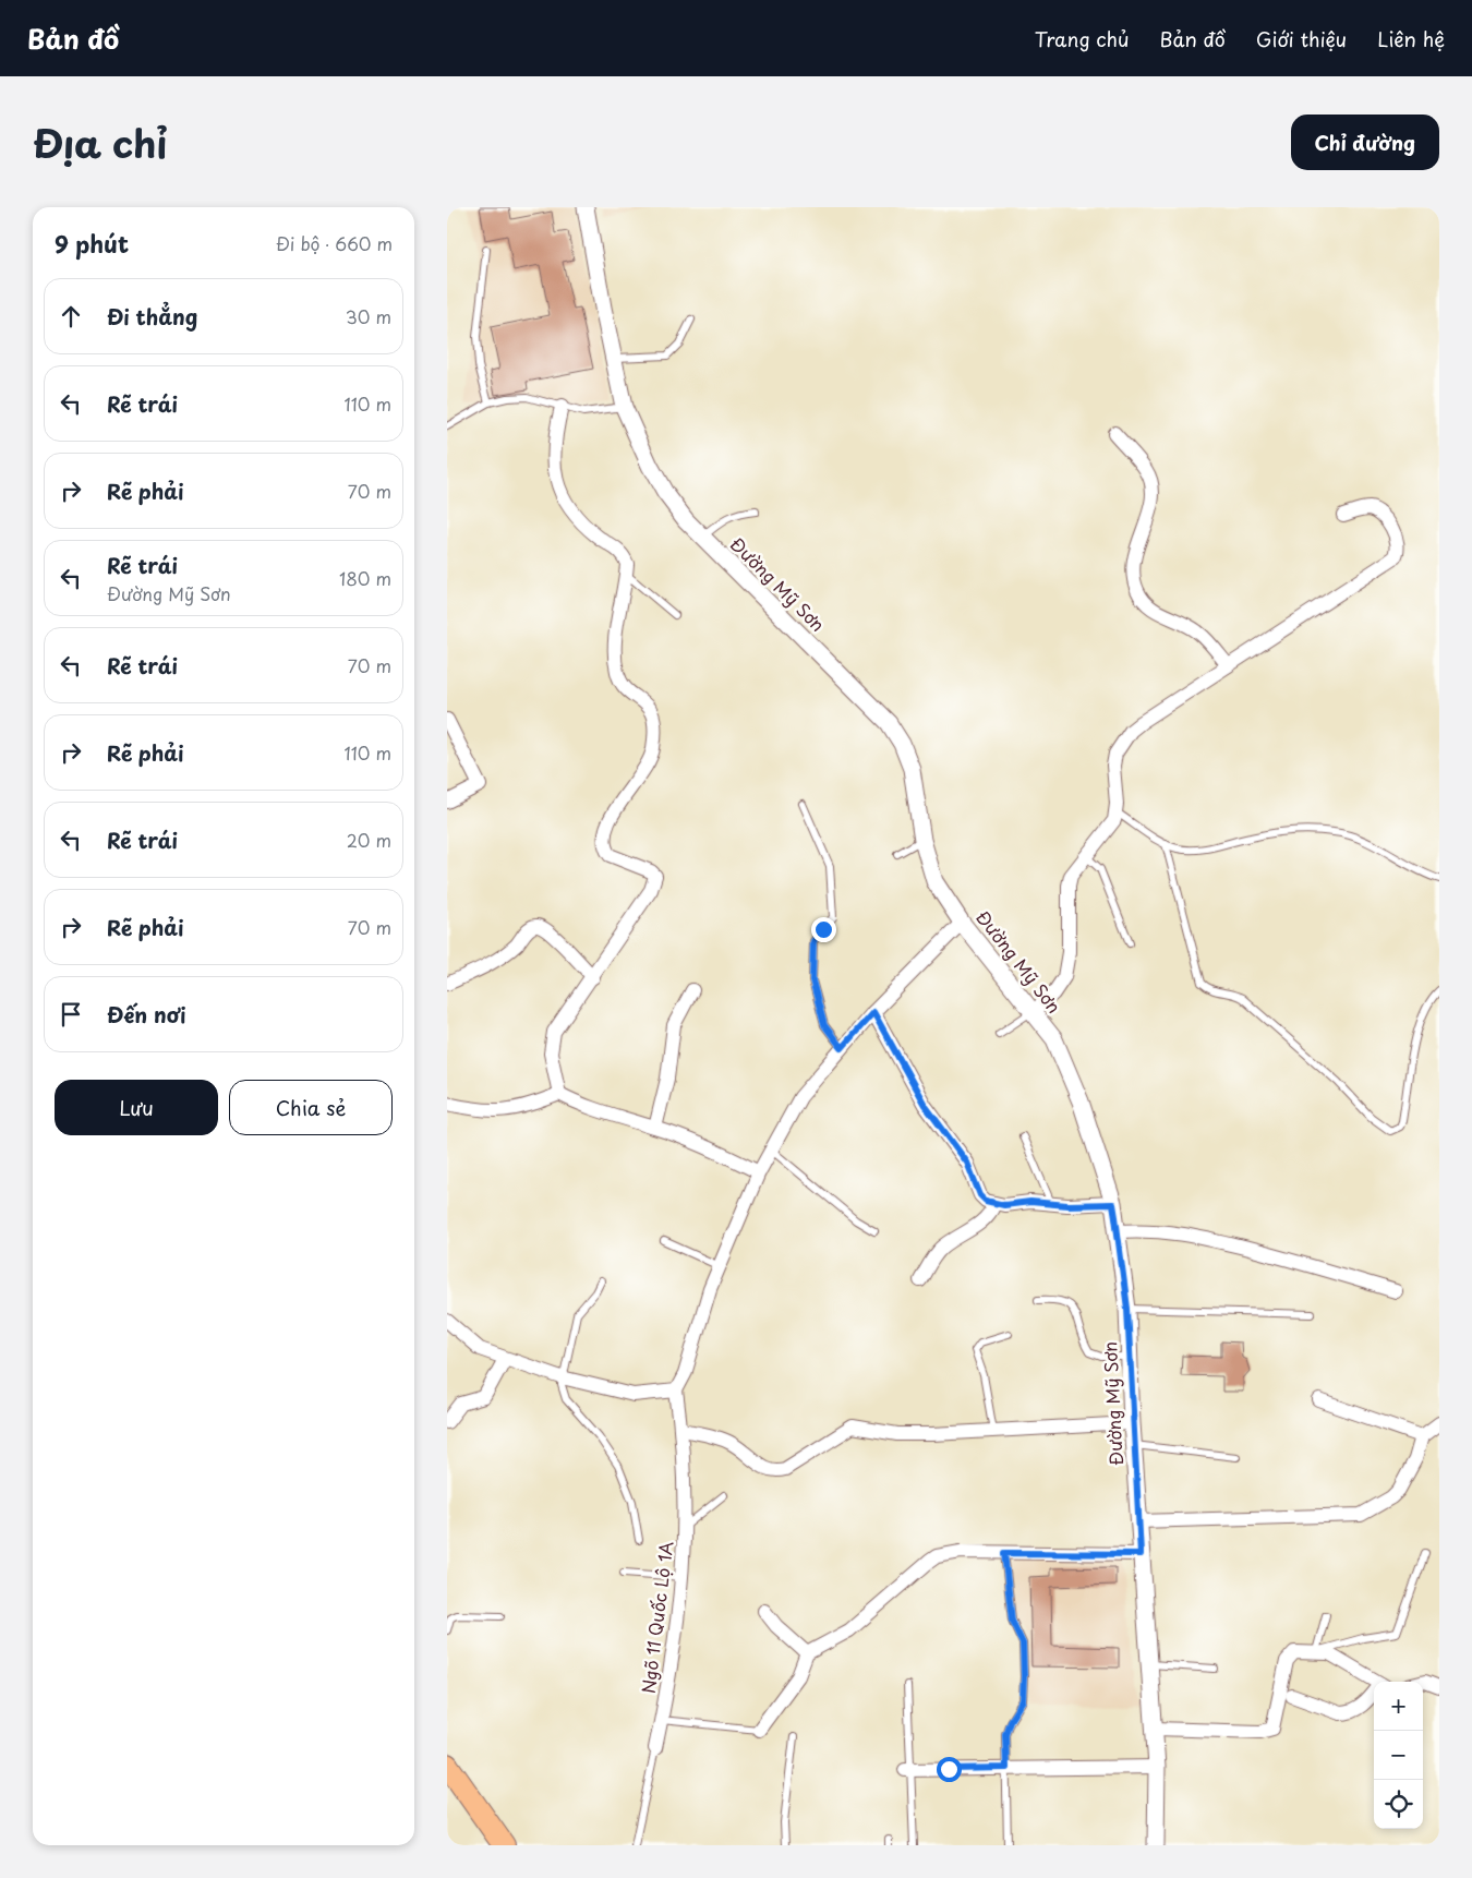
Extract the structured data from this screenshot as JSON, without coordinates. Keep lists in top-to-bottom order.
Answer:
{
  "streets": {
    "street": ["Đường Mỹ Sơn", "Ngõ 11 Quốc Lộ 1A"]
  },
  "page": {
    "header": "Bản đồ",
    "nav": [
      "Trang chủ",
      "Bản đồ",
      "Giới thiệu",
      "Liên hệ"
    ],
    "title": "Địa chỉ",
    "buttons": [
      "Chỉ đường",
      ["Lưu", "Chia sẻ"]
    ],
    "heading": ["9 phút", "Đi bộ · 660 m"],
    "list": [
      ["Đi thẳng", "30 m"],
      ["Rẽ trái", "110 m"],
      ["Rẽ phải", "70 m"],
      ["Rẽ trái", "Đường Mỹ Sơn", "180 m"],
      ["Rẽ trái", "70 m"],
      ["Rẽ phải", "110 m"],
      ["Rẽ trái", "20 m"],
      ["Rẽ phải", "70 m"],
      "Đến nơi"
    ],
    "map_buttons": ["+", "−"]
  }
}
